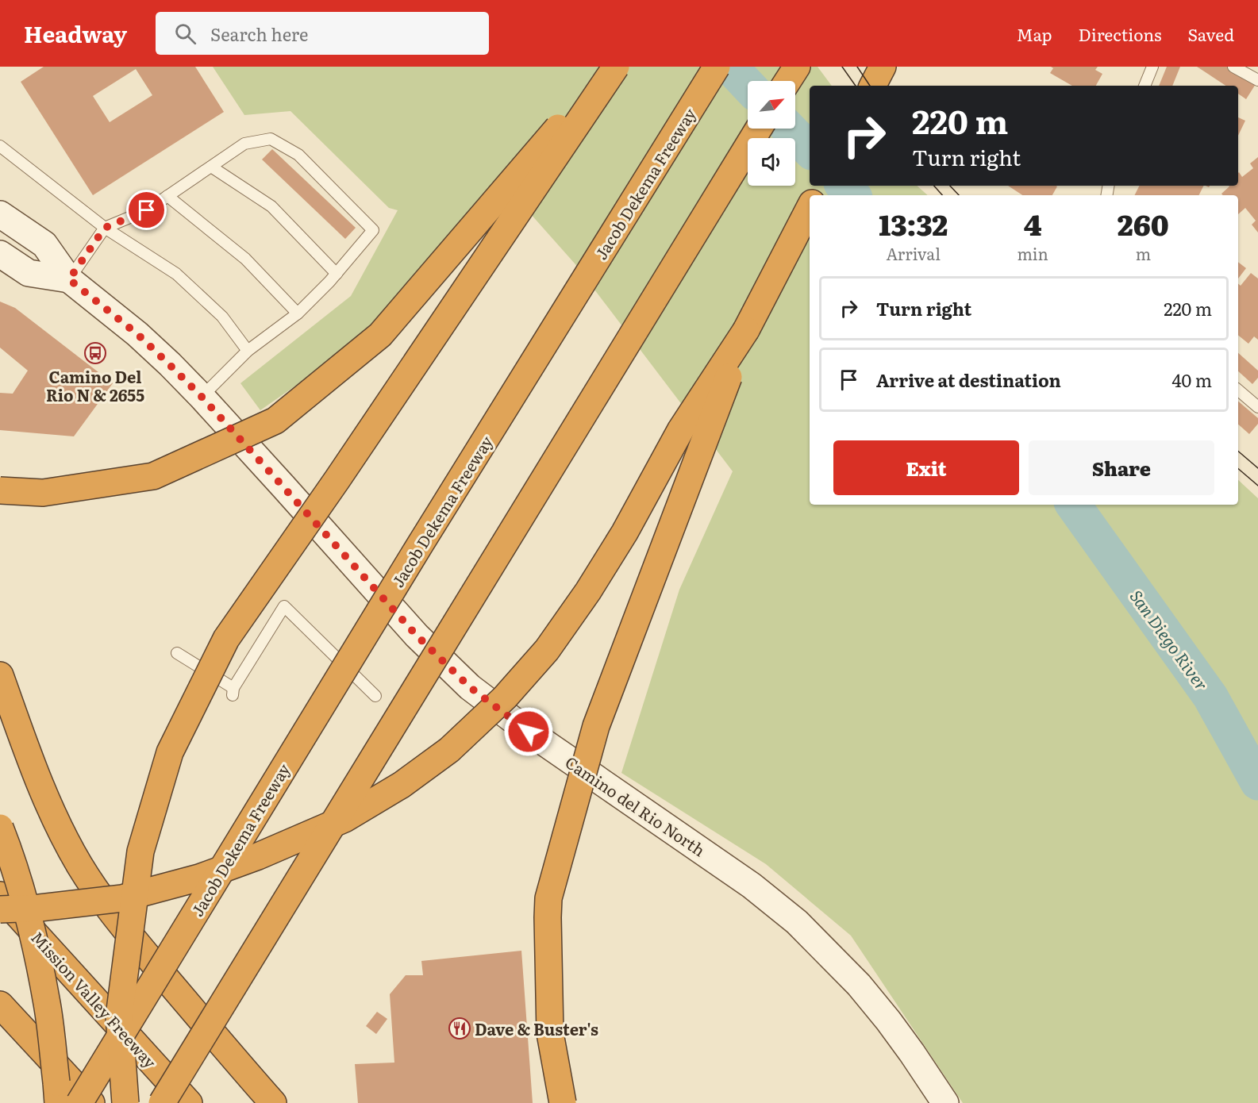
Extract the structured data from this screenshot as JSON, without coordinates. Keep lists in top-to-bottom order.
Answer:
{
  "streets": {
    "highway": ["Jacob Dekema Freeway", "Mission Valley Freeway"],
    "main road": ["Camino del Rio North"]
  },
  "water": ["San Diego River"],
  "places": {
    "bus stop": ["Camino Del Rio N & 2655"],
    "restaurant": ["Dave & Buster's"]
  },
  "north": "top right",
  "page": {
    "header": "Headway",
    "search": "Search here",
    "nav": ["Map", "Directions", "Saved"],
    "turn": ["220 m", "Turn right"],
    "eta": [
      "13:32",
      "Arrival",
      "4",
      "min",
      "260",
      "m"
    ],
    "list": [
      {
        "name": "Turn right",
        "value": "220 m"
      },
      {
        "name": "Arrive at destination",
        "value": "40 m"
      }
    ],
    "buttons": ["Exit", "Share"]
  }
}
